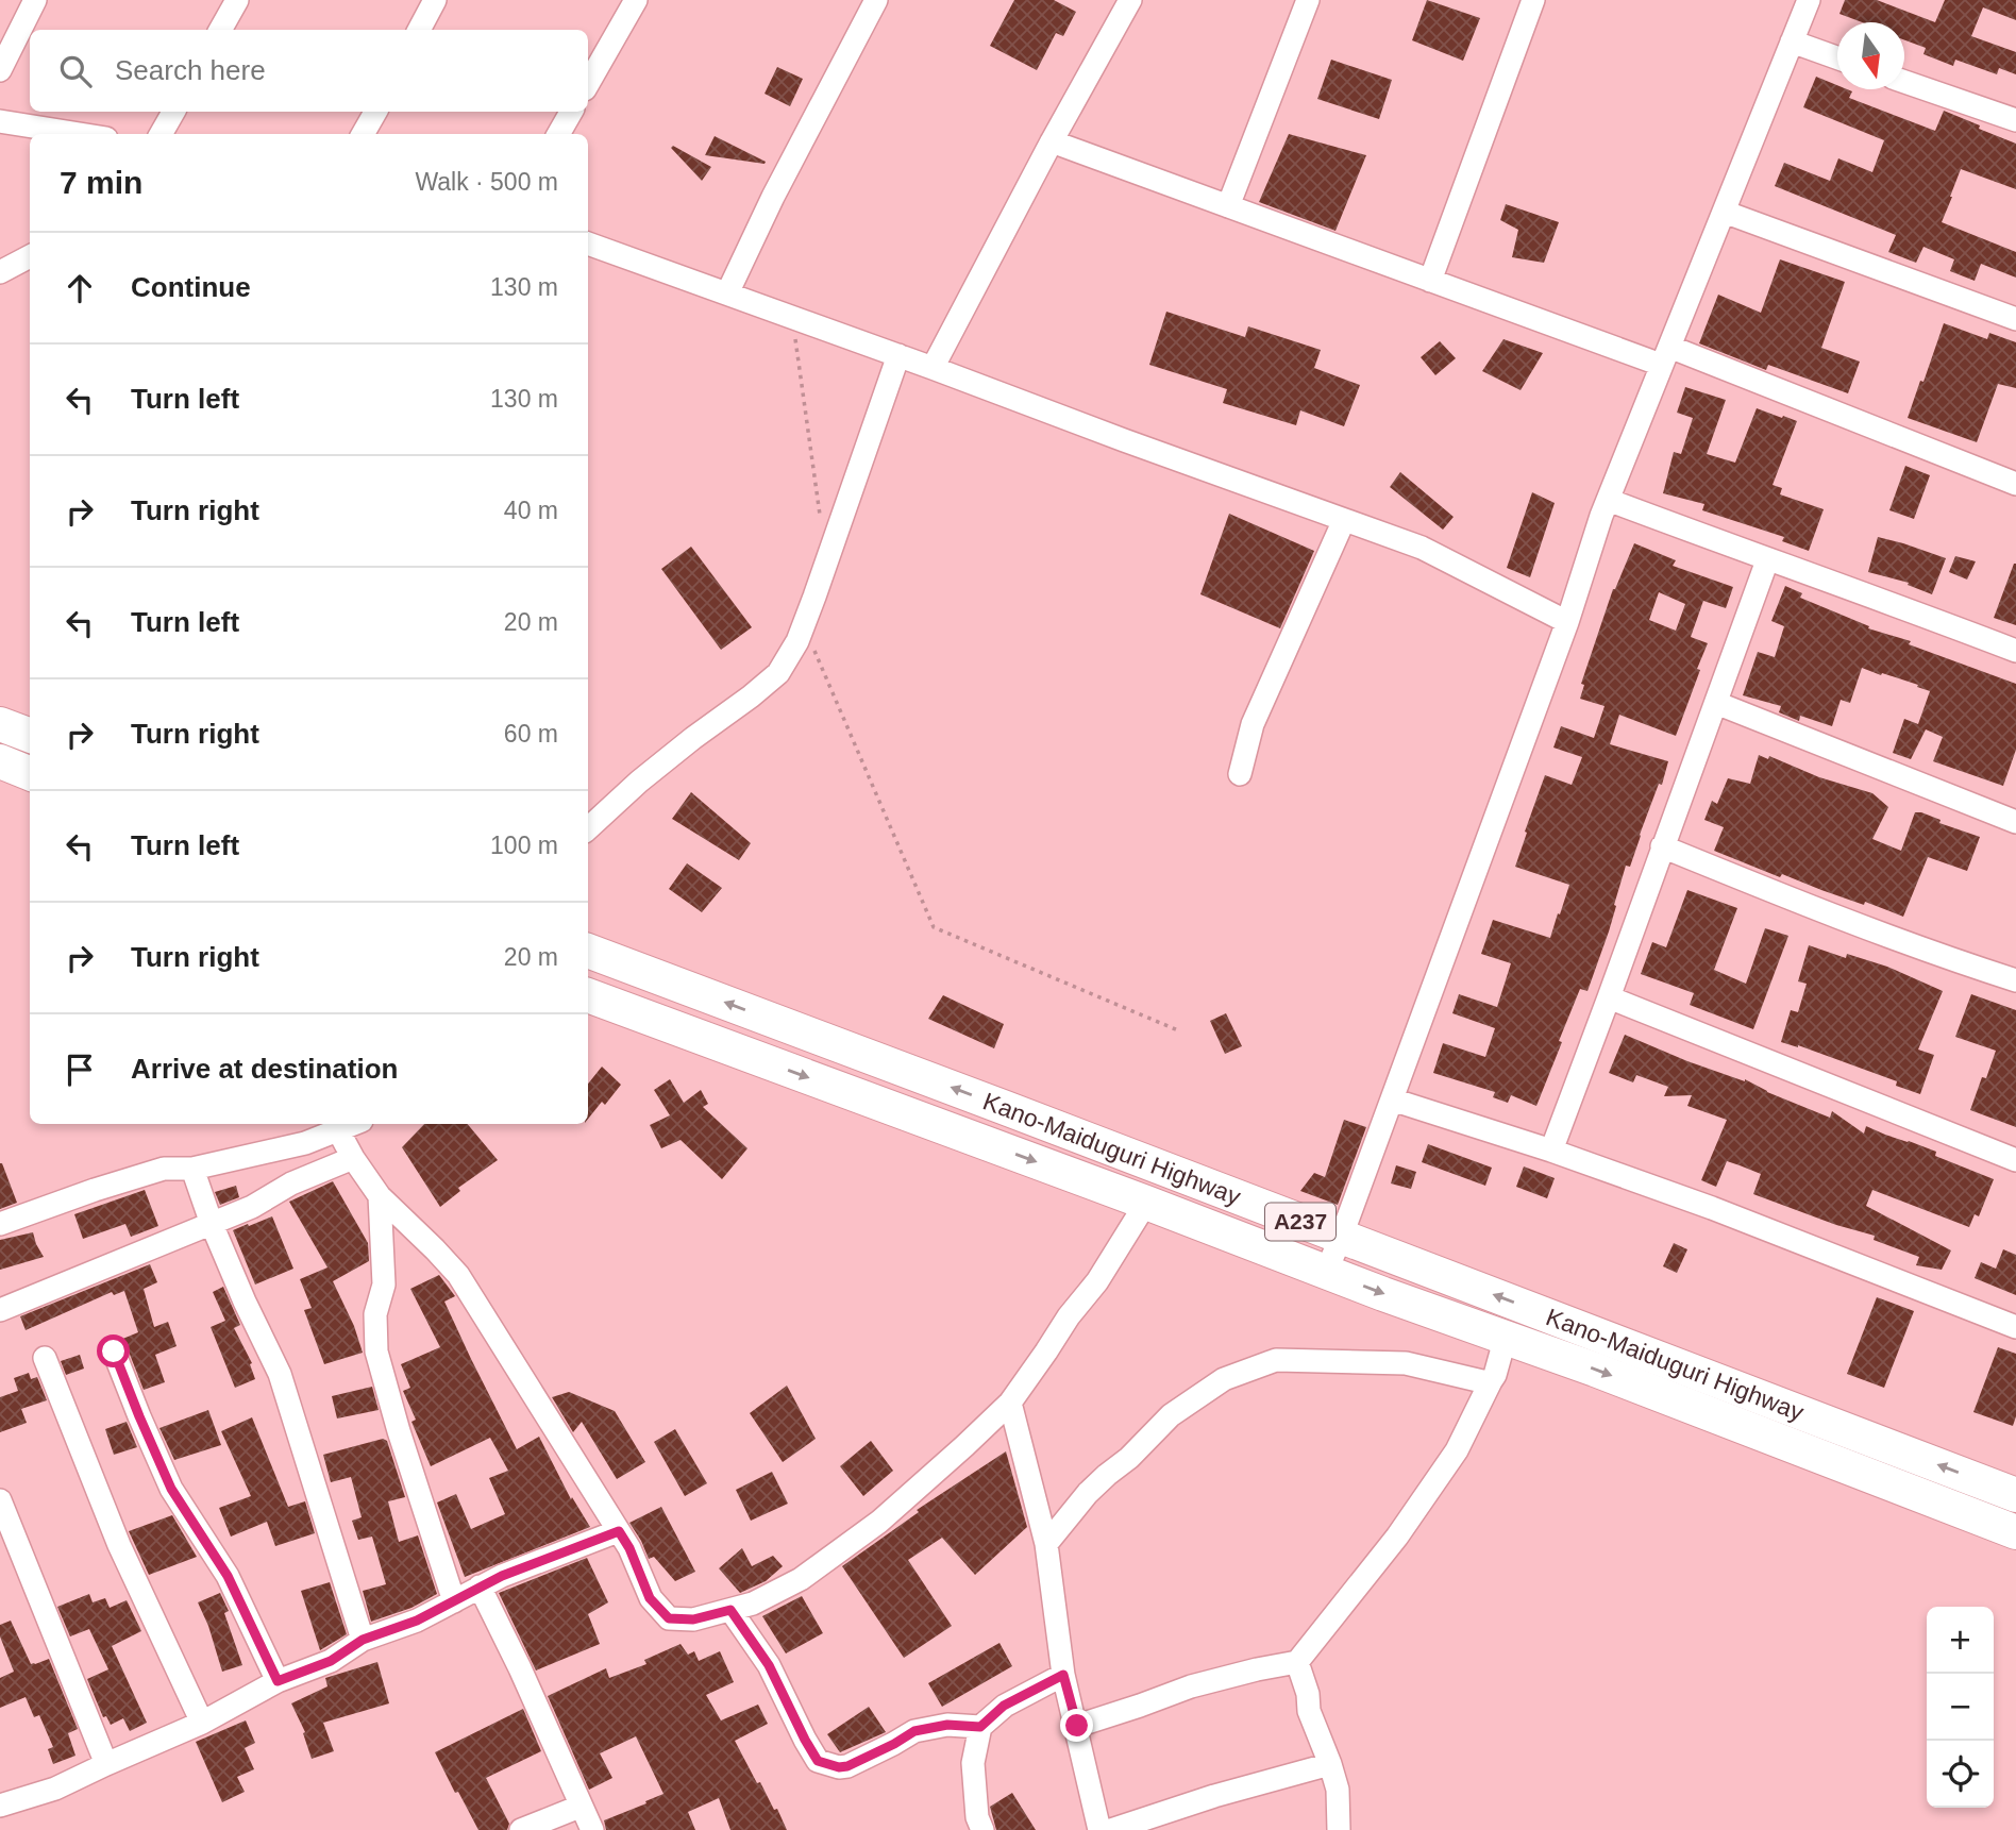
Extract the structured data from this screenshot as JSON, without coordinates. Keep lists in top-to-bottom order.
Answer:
{
  "streets": {
    "highway": ["Kano-Maiduguri Highway", "A237"]
  },
  "north": "bottom",
  "page": {
    "search": "Search here",
    "heading": ["7 min", "Walk · 500 m"],
    "list": [
      ["Continue", "130 m"],
      ["Turn left", "130 m"],
      ["Turn right", "40 m"],
      ["Turn left", "20 m"],
      ["Turn right", "60 m"],
      ["Turn left", "100 m"],
      ["Turn right", "20 m"],
      "Arrive at destination"
    ],
    "map_buttons": ["+", "−"]
  }
}
